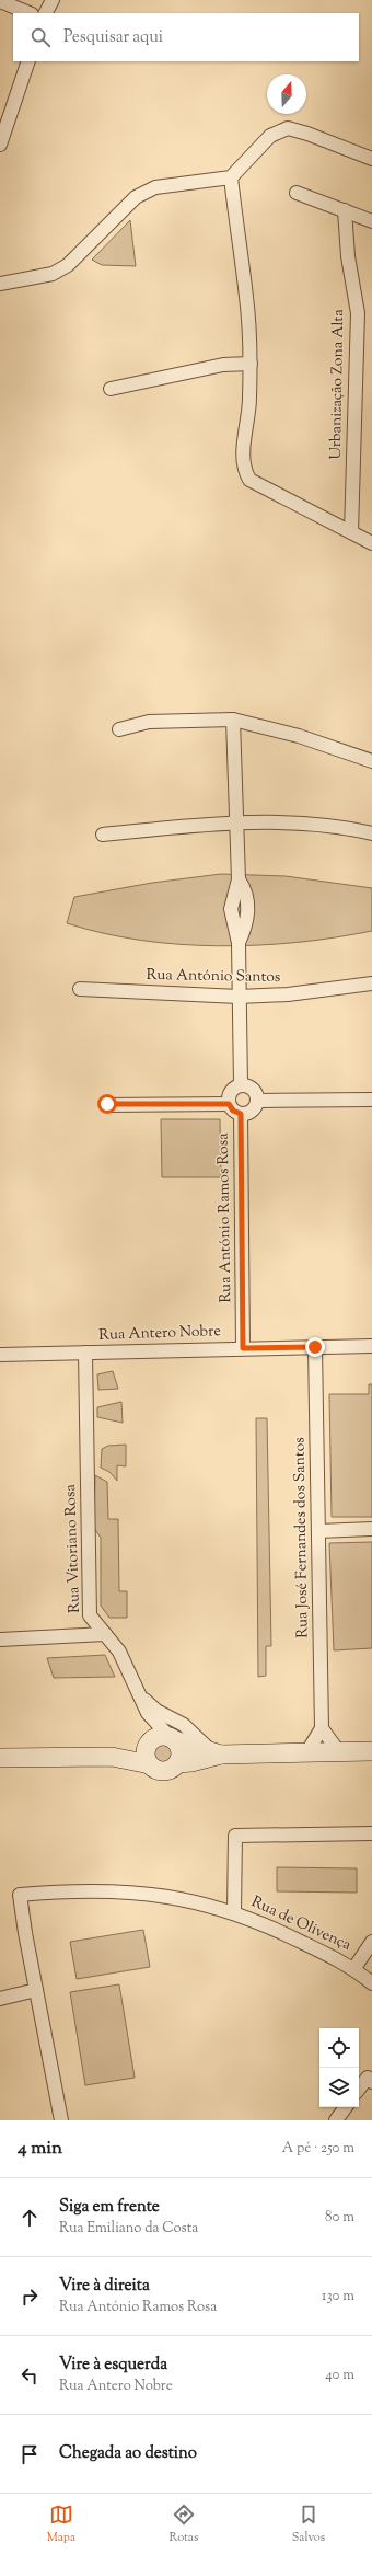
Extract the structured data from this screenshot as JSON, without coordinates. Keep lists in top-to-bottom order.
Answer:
{
  "streets": {
    "street": [
      "Urbanização Zona Alta",
      "Rua António Santos",
      "Rua António Ramos Rosa",
      "Rua Antero Nobre",
      "Rua José Fernandes dos Santos",
      "Rua Vitoriano Rosa",
      "Rua de Olivença"
    ]
  },
  "crossings": [
    ["Rua António Ramos Rosa", "Rua Antero Nobre"],
    ["Rua Antero Nobre", "Rua José Fernandes dos Santos"],
    ["Rua Antero Nobre", "Rua Vitoriano Rosa"]
  ],
  "north": "top",
  "page": {
    "search": "Pesquisar aqui",
    "heading": ["4 min", "A pé · 250 m"],
    "list": [
      ["Siga em frente", "Rua Emiliano da Costa", "80 m"],
      ["Vire à direita", "Rua António Ramos Rosa", "130 m"],
      ["Vire à esquerda", "Rua Antero Nobre", "40 m"],
      "Chegada ao destino"
    ],
    "nav": ["Mapa", "Rotas", "Salvos"]
  }
}
